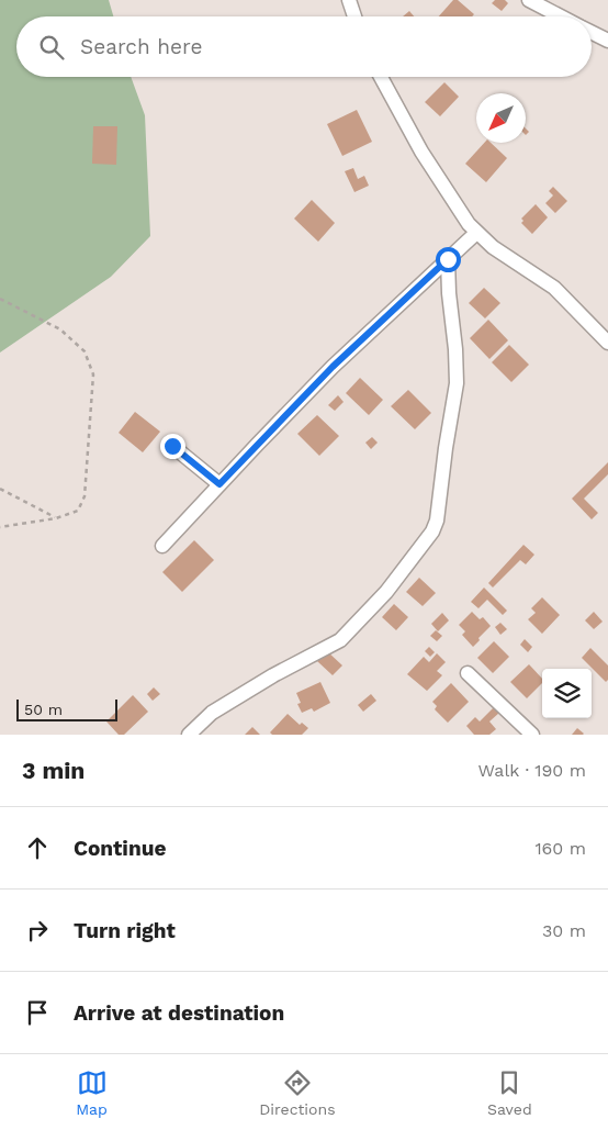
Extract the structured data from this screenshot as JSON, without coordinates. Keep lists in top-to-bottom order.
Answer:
{
  "scale_bar": "50 m",
  "north": "bottom left",
  "page": {
    "search": "Search here",
    "scale": "50 m",
    "heading": ["3 min", "Walk · 190 m"],
    "list": [
      ["Continue", "160 m"],
      ["Turn right", "30 m"],
      "Arrive at destination"
    ],
    "nav": ["Map", "Directions", "Saved"]
  }
}
